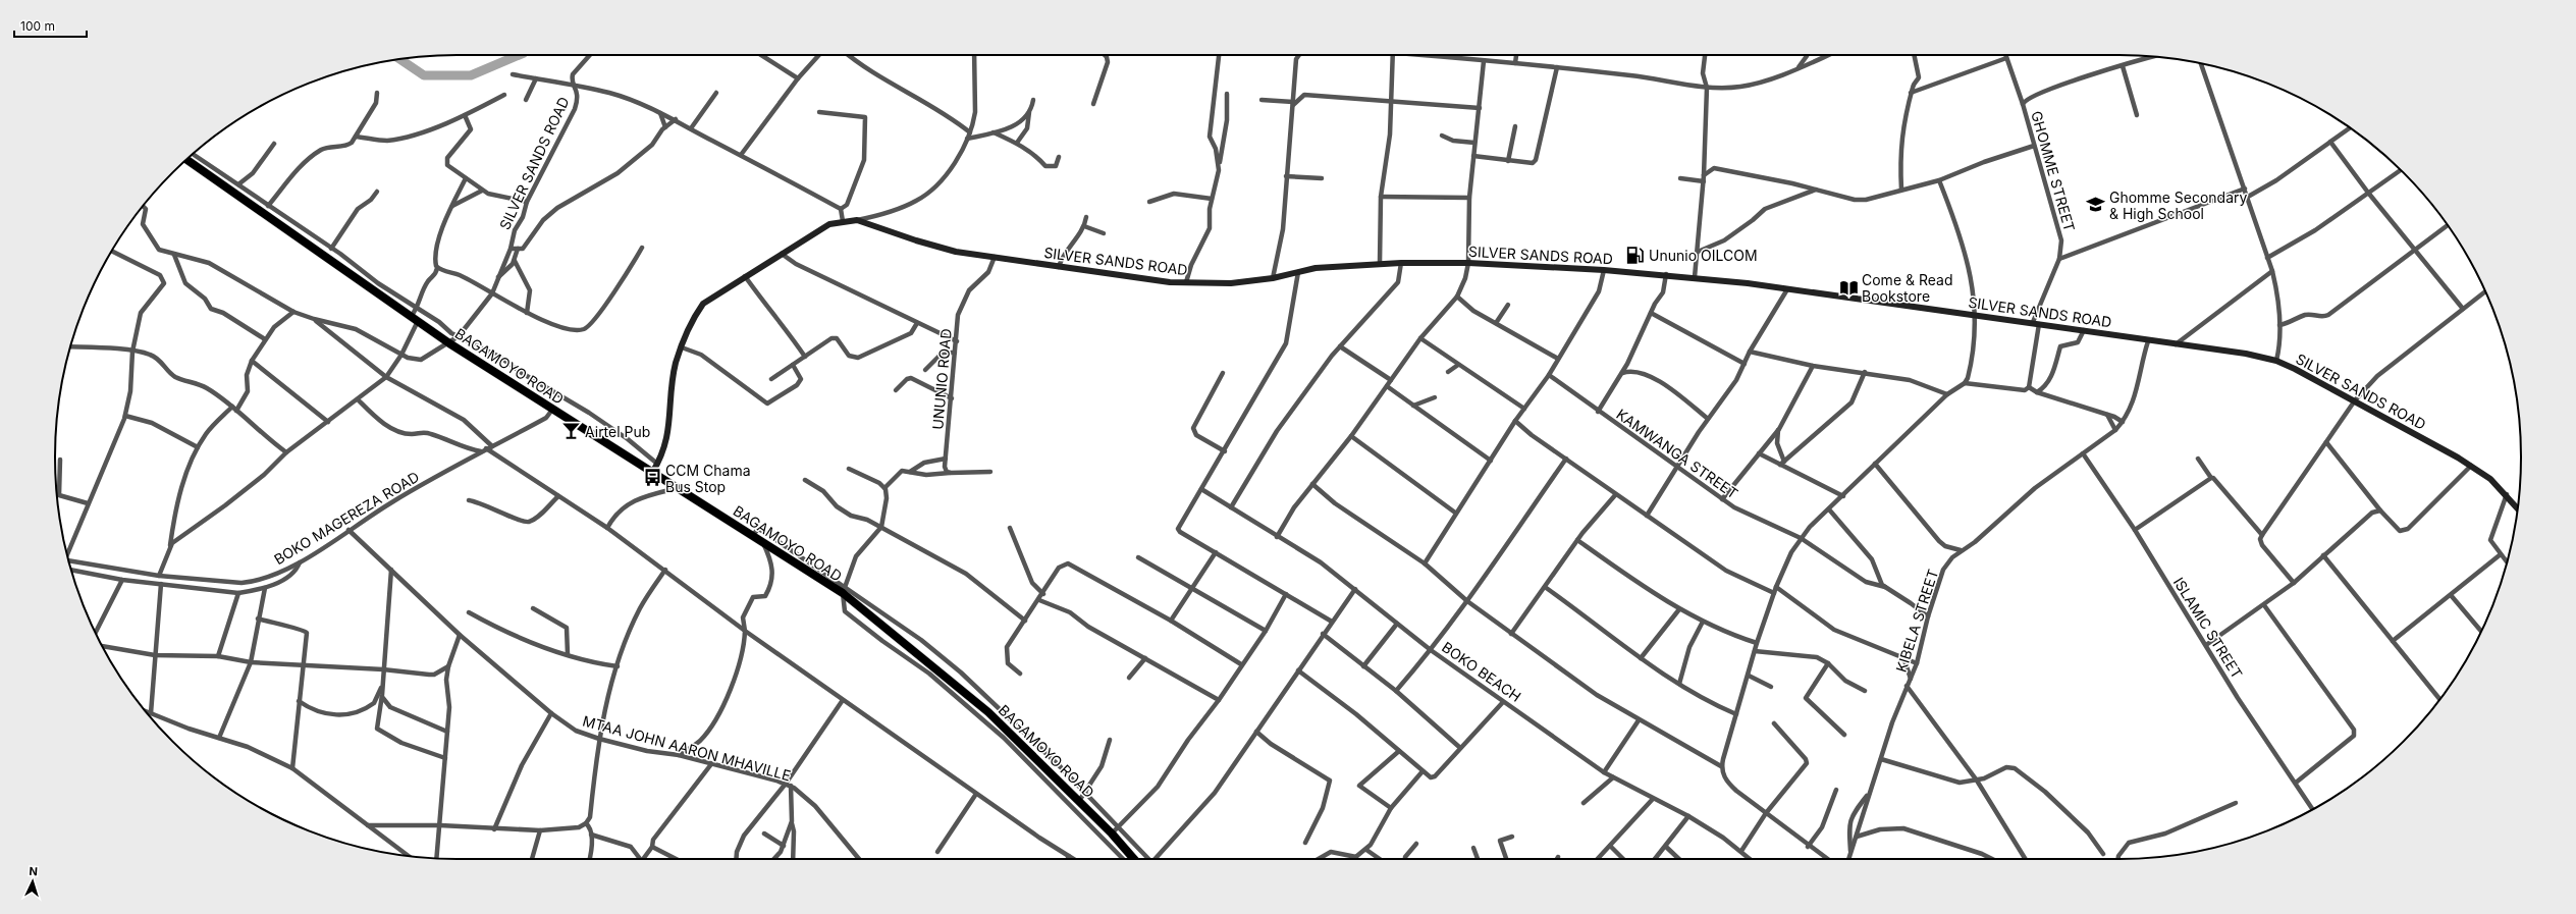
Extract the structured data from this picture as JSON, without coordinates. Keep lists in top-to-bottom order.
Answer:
{
  "streets": {
    "highway": ["BAGAMOYO ROAD"],
    "street": [
      "SILVER SANDS ROAD",
      "GHOMME STREET",
      "UNUNIO ROAD",
      "KAMWANGA STREET",
      "BOKO MAGEREZA ROAD",
      "KIBELA STREET",
      "ISLAMIC STREET",
      "BOKO BEACH",
      "MTAA JOHN AARON MHAVILLE"
    ]
  },
  "crossings": [
    ["SILVER SANDS ROAD", "GHOMME STREET"],
    ["SILVER SANDS ROAD", "BAGAMOYO ROAD"],
    ["SILVER SANDS ROAD", "UNUNIO ROAD"],
    ["SILVER SANDS ROAD", "KIBELA STREET"],
    ["BAGAMOYO ROAD", "BOKO MAGEREZA ROAD"],
    ["BOKO MAGEREZA ROAD", "MTAA JOHN AARON MHAVILLE"],
    ["KIBELA STREET", "ISLAMIC STREET"]
  ],
  "places": {
    "school or university": ["Ghomme Secondary & High School"],
    "fuel station": ["Ununio OILCOM"],
    "library": ["Come & Read Bookstore"],
    "bar": ["Airtel Pub"],
    "bus stop": ["CCM Chama Bus Stop"]
  },
  "scale_bar": "100 m",
  "north": "top"
}
